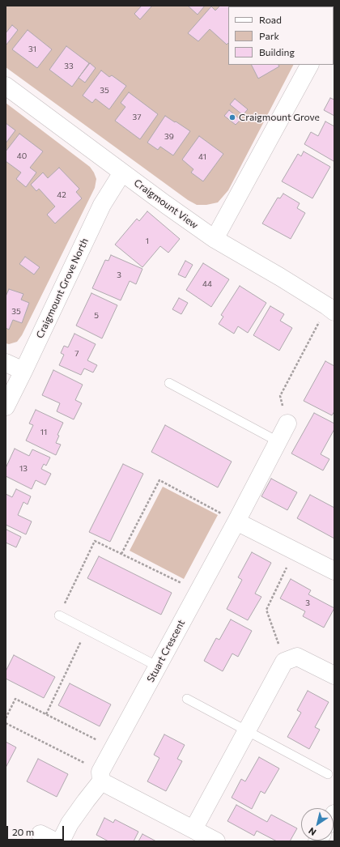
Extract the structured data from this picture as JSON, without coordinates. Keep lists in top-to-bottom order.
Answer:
{
  "streets": {
    "street": ["Craigmount View", "Craigmount Grove North", "Stuart Crescent"]
  },
  "crossings": [
    ["Craigmount View", "Craigmount Grove North"]
  ],
  "places": ["Craigmount Grove"],
  "house_numbers": [
    "31",
    "33",
    "35",
    "37",
    "39",
    "40",
    "41",
    "42",
    "1",
    "3",
    "44",
    "35",
    "5",
    "7",
    "11",
    "13",
    "3"
  ],
  "legend": ["Road", "Park", "Building"],
  "scale_bar": "20 m",
  "north": "bottom left"
}
